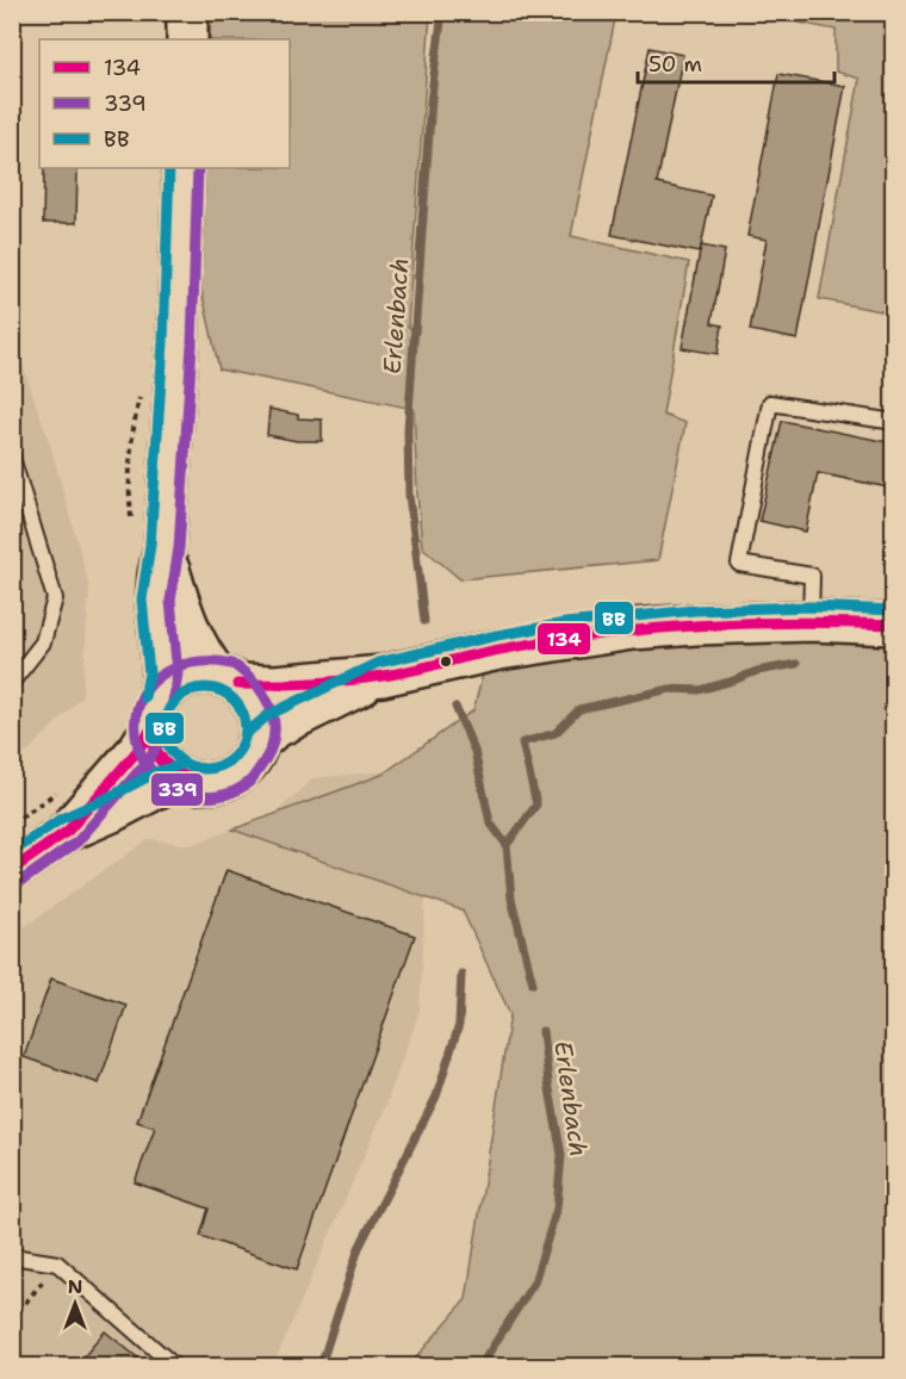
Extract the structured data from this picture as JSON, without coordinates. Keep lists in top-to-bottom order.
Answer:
{
  "water": ["Erlenbach"],
  "lines": ["transit line 339", "transit line BB", "transit line 134"],
  "legend": ["134", "339", "BB"],
  "scale_bar": "50 m",
  "north": "top"
}
